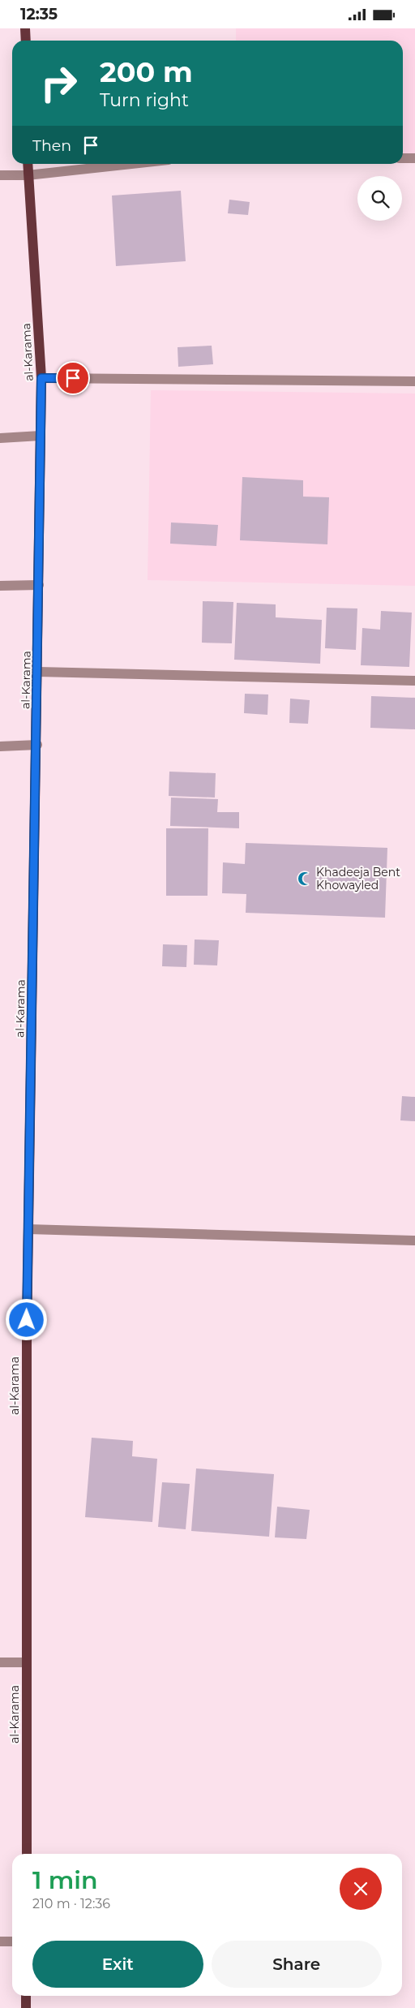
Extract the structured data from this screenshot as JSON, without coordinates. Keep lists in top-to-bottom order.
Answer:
{
  "streets": {
    "main road": ["al-Karama"]
  },
  "places": {
    "mosque": ["Khadeeja Bent Khowayled"]
  },
  "page": {
    "status": "12:35",
    "turn": ["200 m", "Turn right"],
    "then": "Then",
    "heading": ["1 min", "210 m · 12:36"],
    "buttons": ["Exit", "Share"]
  }
}
